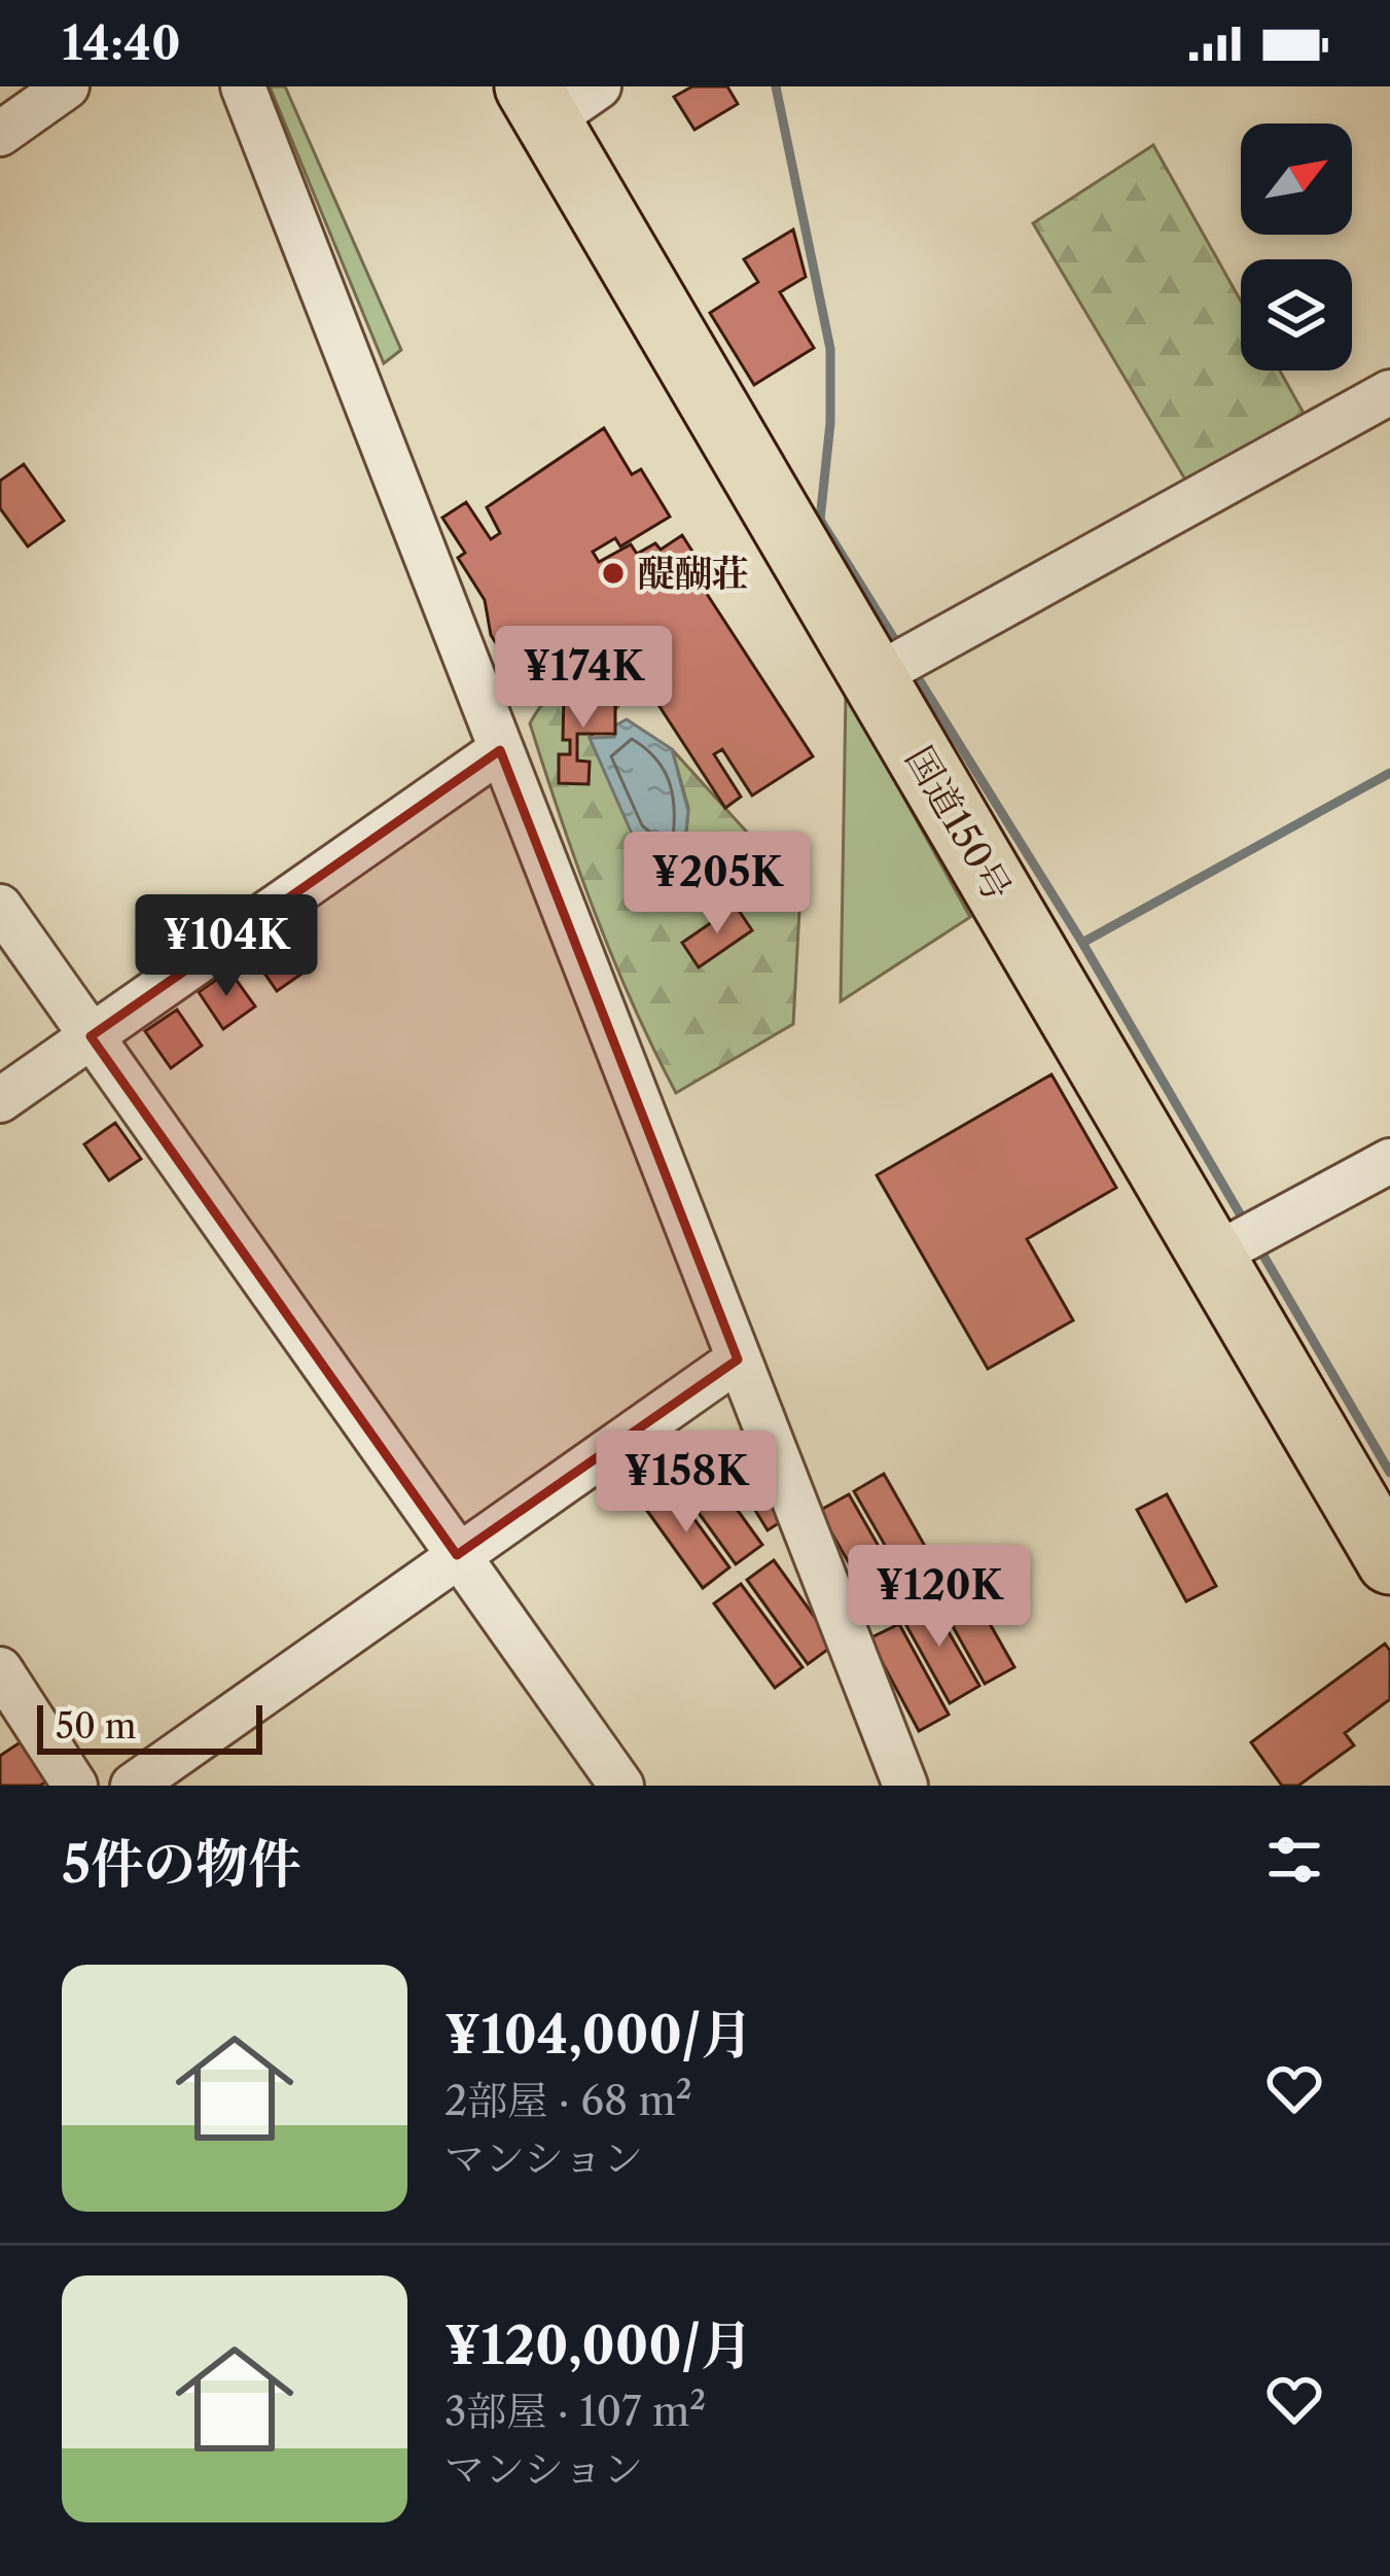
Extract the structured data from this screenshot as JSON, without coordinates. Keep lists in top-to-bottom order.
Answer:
{
  "streets": {
    "highway": ["国道150号"]
  },
  "places": ["醍醐荘"],
  "scale_bar": "50 m",
  "north": "top right",
  "page": {
    "status": "14:40",
    "price": [
      "¥174K",
      "¥205K",
      "¥104K",
      "¥158K",
      "¥120K"
    ],
    "scale": "50 m",
    "heading": "5件の物件",
    "list": [
      {
        "name": "¥104,000/月",
        "note": "2部屋 · 68 m² · マンション"
      },
      {
        "name": "¥120,000/月",
        "note": "3部屋 · 107 m² · マンション"
      }
    ]
  }
}
